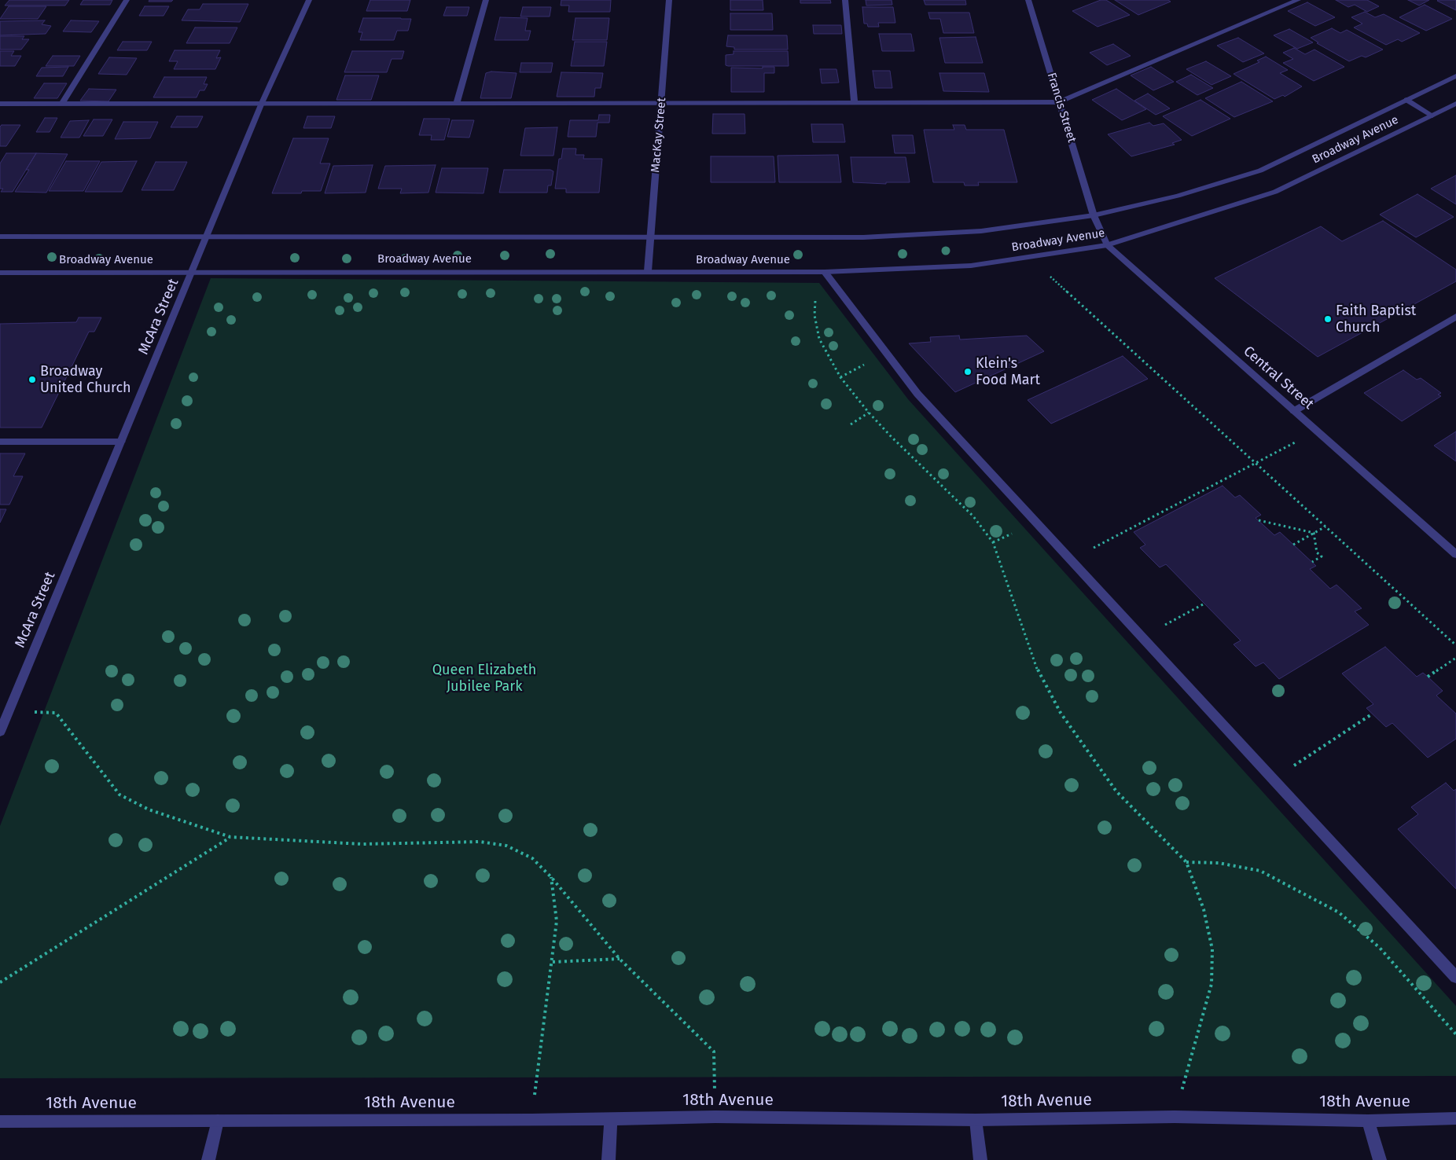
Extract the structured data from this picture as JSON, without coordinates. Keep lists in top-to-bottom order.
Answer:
{
  "streets": {
    "street": [
      "Francis Street",
      "MacKay Street",
      "Broadway Avenue",
      "McAra Street",
      "Central Street",
      "18th Avenue"
    ]
  },
  "crossings": [
    ["Francis Street", "Broadway Avenue"],
    ["Francis Street", "Central Street"],
    ["MacKay Street", "Broadway Avenue"],
    ["Broadway Avenue", "McAra Street"],
    ["Broadway Avenue", "Central Street"]
  ],
  "parks": ["Queen Elizabeth Jubilee Park"],
  "places": ["Faith Baptist Church", "Klein's Food Mart", "Broadway United Church"]
}
